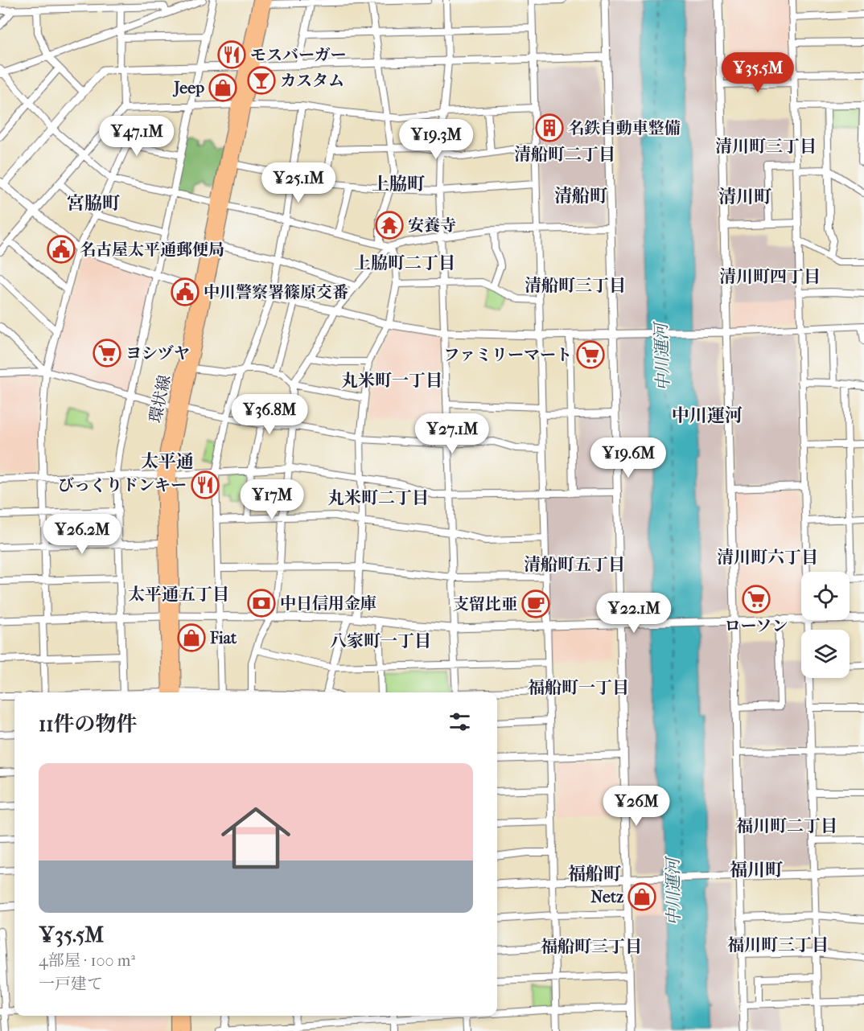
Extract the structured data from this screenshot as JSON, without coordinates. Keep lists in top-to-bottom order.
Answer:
{
  "streets": {
    "main road": ["環状線"]
  },
  "districts": [
    "清川町三丁目",
    "清船町二丁目",
    "上脇町",
    "清船町",
    "清川町",
    "宮脇町",
    "上脇町二丁目",
    "清川町四丁目",
    "清船町三丁目",
    "丸米町一丁目",
    "中川運河",
    "太平通",
    "丸米町二丁目",
    "清川町六丁目",
    "清船町五丁目",
    "太平通五丁目",
    "八家町一丁目",
    "福船町一丁目",
    "福川町二丁目",
    "福川町",
    "福船町",
    "福川町三丁目",
    "福船町三丁目"
  ],
  "water": ["中川運河"],
  "places": {
    "restaurant": ["モスバーガー", "びっくりドンキー"],
    "bar": ["カスタム"],
    "shop": ["Jeep", "Fiat", "Netz"],
    "building": ["名鉄自動車整備"],
    "temple": ["安養寺"],
    "public building": ["名古屋太平通郵便局", "中川警察署篠原交番"],
    "supermarket": ["ヨシヅヤ", "ファミリーマート", "ローソン"],
    "bank": ["中日信用金庫"],
    "cafe": ["支留比亜"]
  },
  "page": {
    "price": [
      "¥35.5M",
      "¥47.1M",
      "¥19.3M",
      "¥25.1M",
      "¥36.8M",
      "¥27.1M",
      "¥19.6M",
      "¥17M",
      "¥26.2M",
      "¥22.1M",
      "¥26M"
    ],
    "heading": "11件の物件",
    "list": [
      {
        "name": "¥35.5M",
        "note": "4部屋 · 100 m² · 一戸建て"
      }
    ]
  }
}
